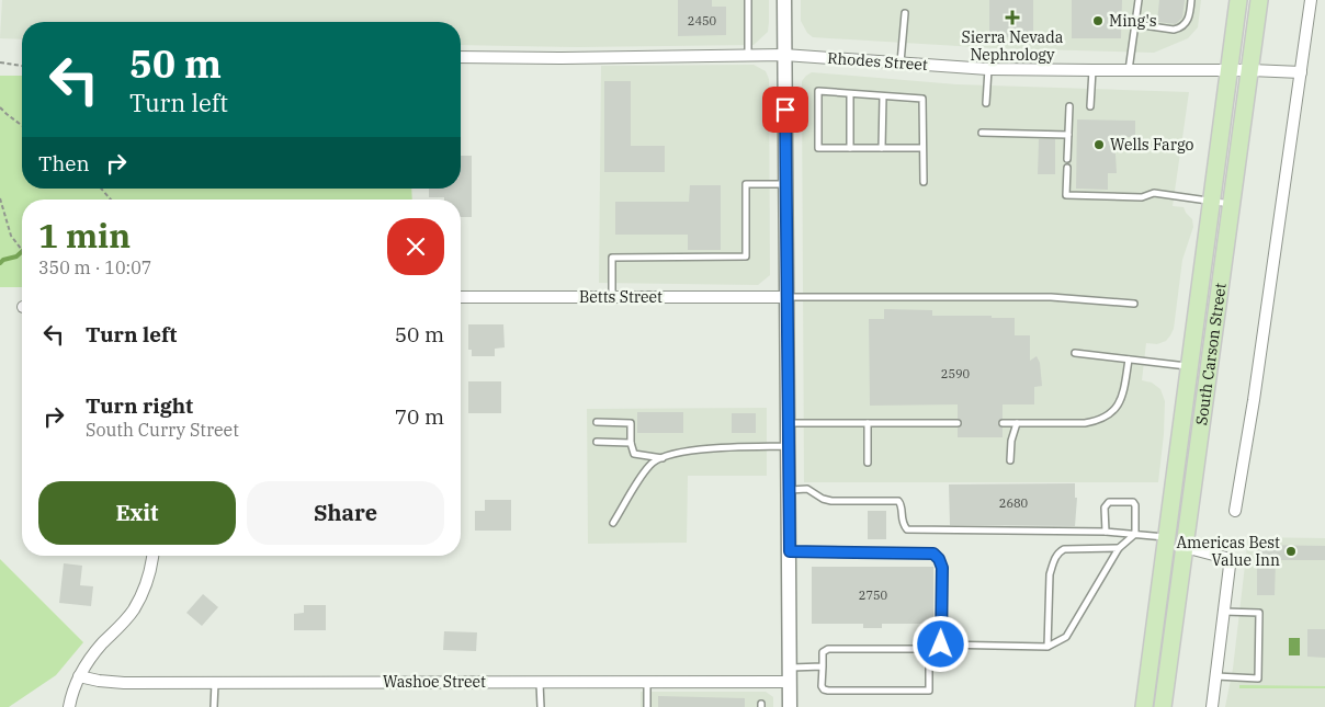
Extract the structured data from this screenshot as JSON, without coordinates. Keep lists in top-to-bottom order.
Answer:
{
  "streets": {
    "main road": ["South Carson Street"],
    "street": ["Rhodes Street", "Betts Street", "Washoe Street"]
  },
  "crossings": [
    ["Rhodes Street", "South Carson Street"]
  ],
  "places": {
    "health": ["Sierra Nevada Nephrology"],
    "other": ["Ming's", "Wells Fargo", "Americas Best Value Inn"]
  },
  "house_numbers": [
    "2450",
    "2590",
    "2680",
    "2750"
  ],
  "page": {
    "turn": ["50 m", "Turn left"],
    "then": "Then",
    "heading": ["1 min", "350 m · 10:07"],
    "list": [
      {
        "name": "Turn left",
        "value": "50 m"
      },
      {
        "name": "Turn right",
        "note": "South Curry Street",
        "value": "70 m"
      }
    ],
    "buttons": ["Exit", "Share"]
  }
}
